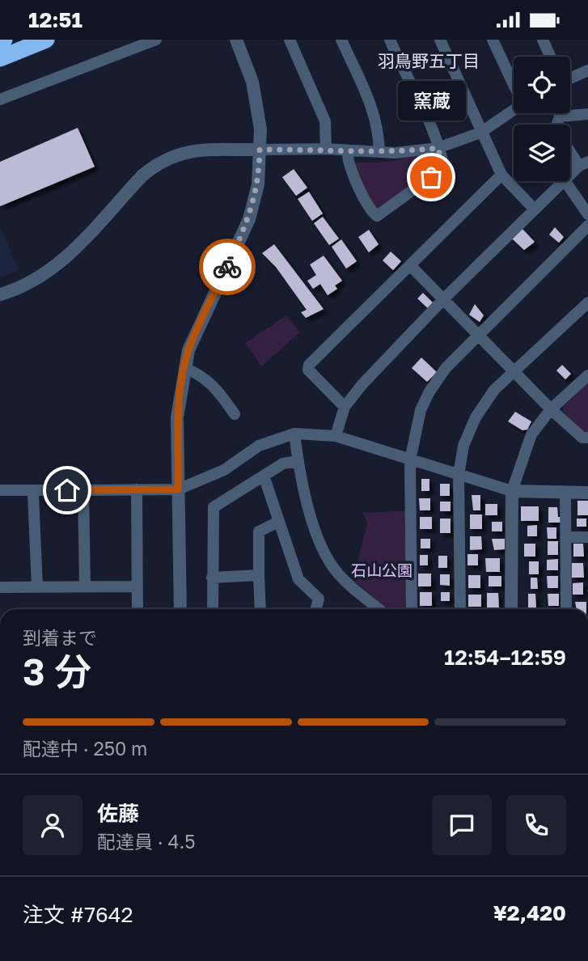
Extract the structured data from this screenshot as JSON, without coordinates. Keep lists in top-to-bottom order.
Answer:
{
  "districts": ["羽鳥野五丁目"],
  "parks": ["石山公園"],
  "places": ["窯蔵"],
  "page": {
    "status": "12:51",
    "bubble": "窯蔵",
    "heading": ["3 分", "到着まで", "12:54–12:59"],
    "panel": [
      "佐藤",
      "配達員 · 4.5",
      "注文 #7642",
      "¥2,420"
    ],
    "bar": "配達中 · 250 m"
  }
}
